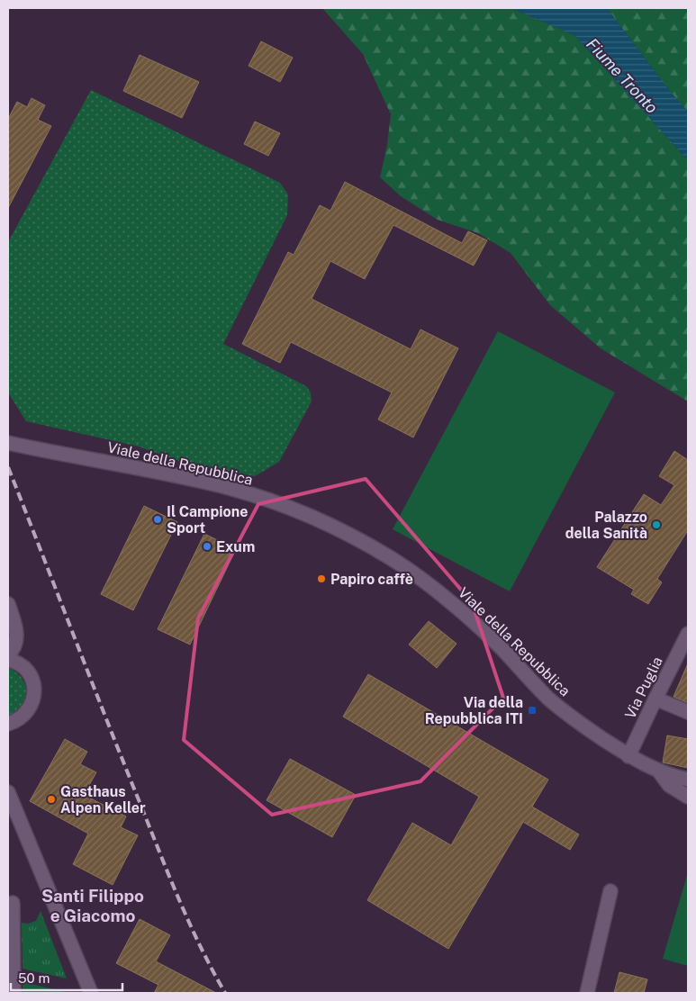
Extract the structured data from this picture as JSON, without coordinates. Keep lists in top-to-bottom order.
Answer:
{
  "streets": {
    "street": ["Viale della Repubblica", "Via Puglia"]
  },
  "crossings": [
    ["Viale della Repubblica", "Via Puglia"]
  ],
  "districts": ["Santi Filippo e Giacomo"],
  "water": ["Fiume Tronto"],
  "places": {
    "other": [
      "Il Campione Sport",
      "Palazzo della Sanità",
      "Exum",
      "Papiro caffè",
      "Gasthaus Alpen Keller"
    ],
    "transit": ["Via della Repubblica ITI"]
  },
  "scale_bar": "50 m"
}
